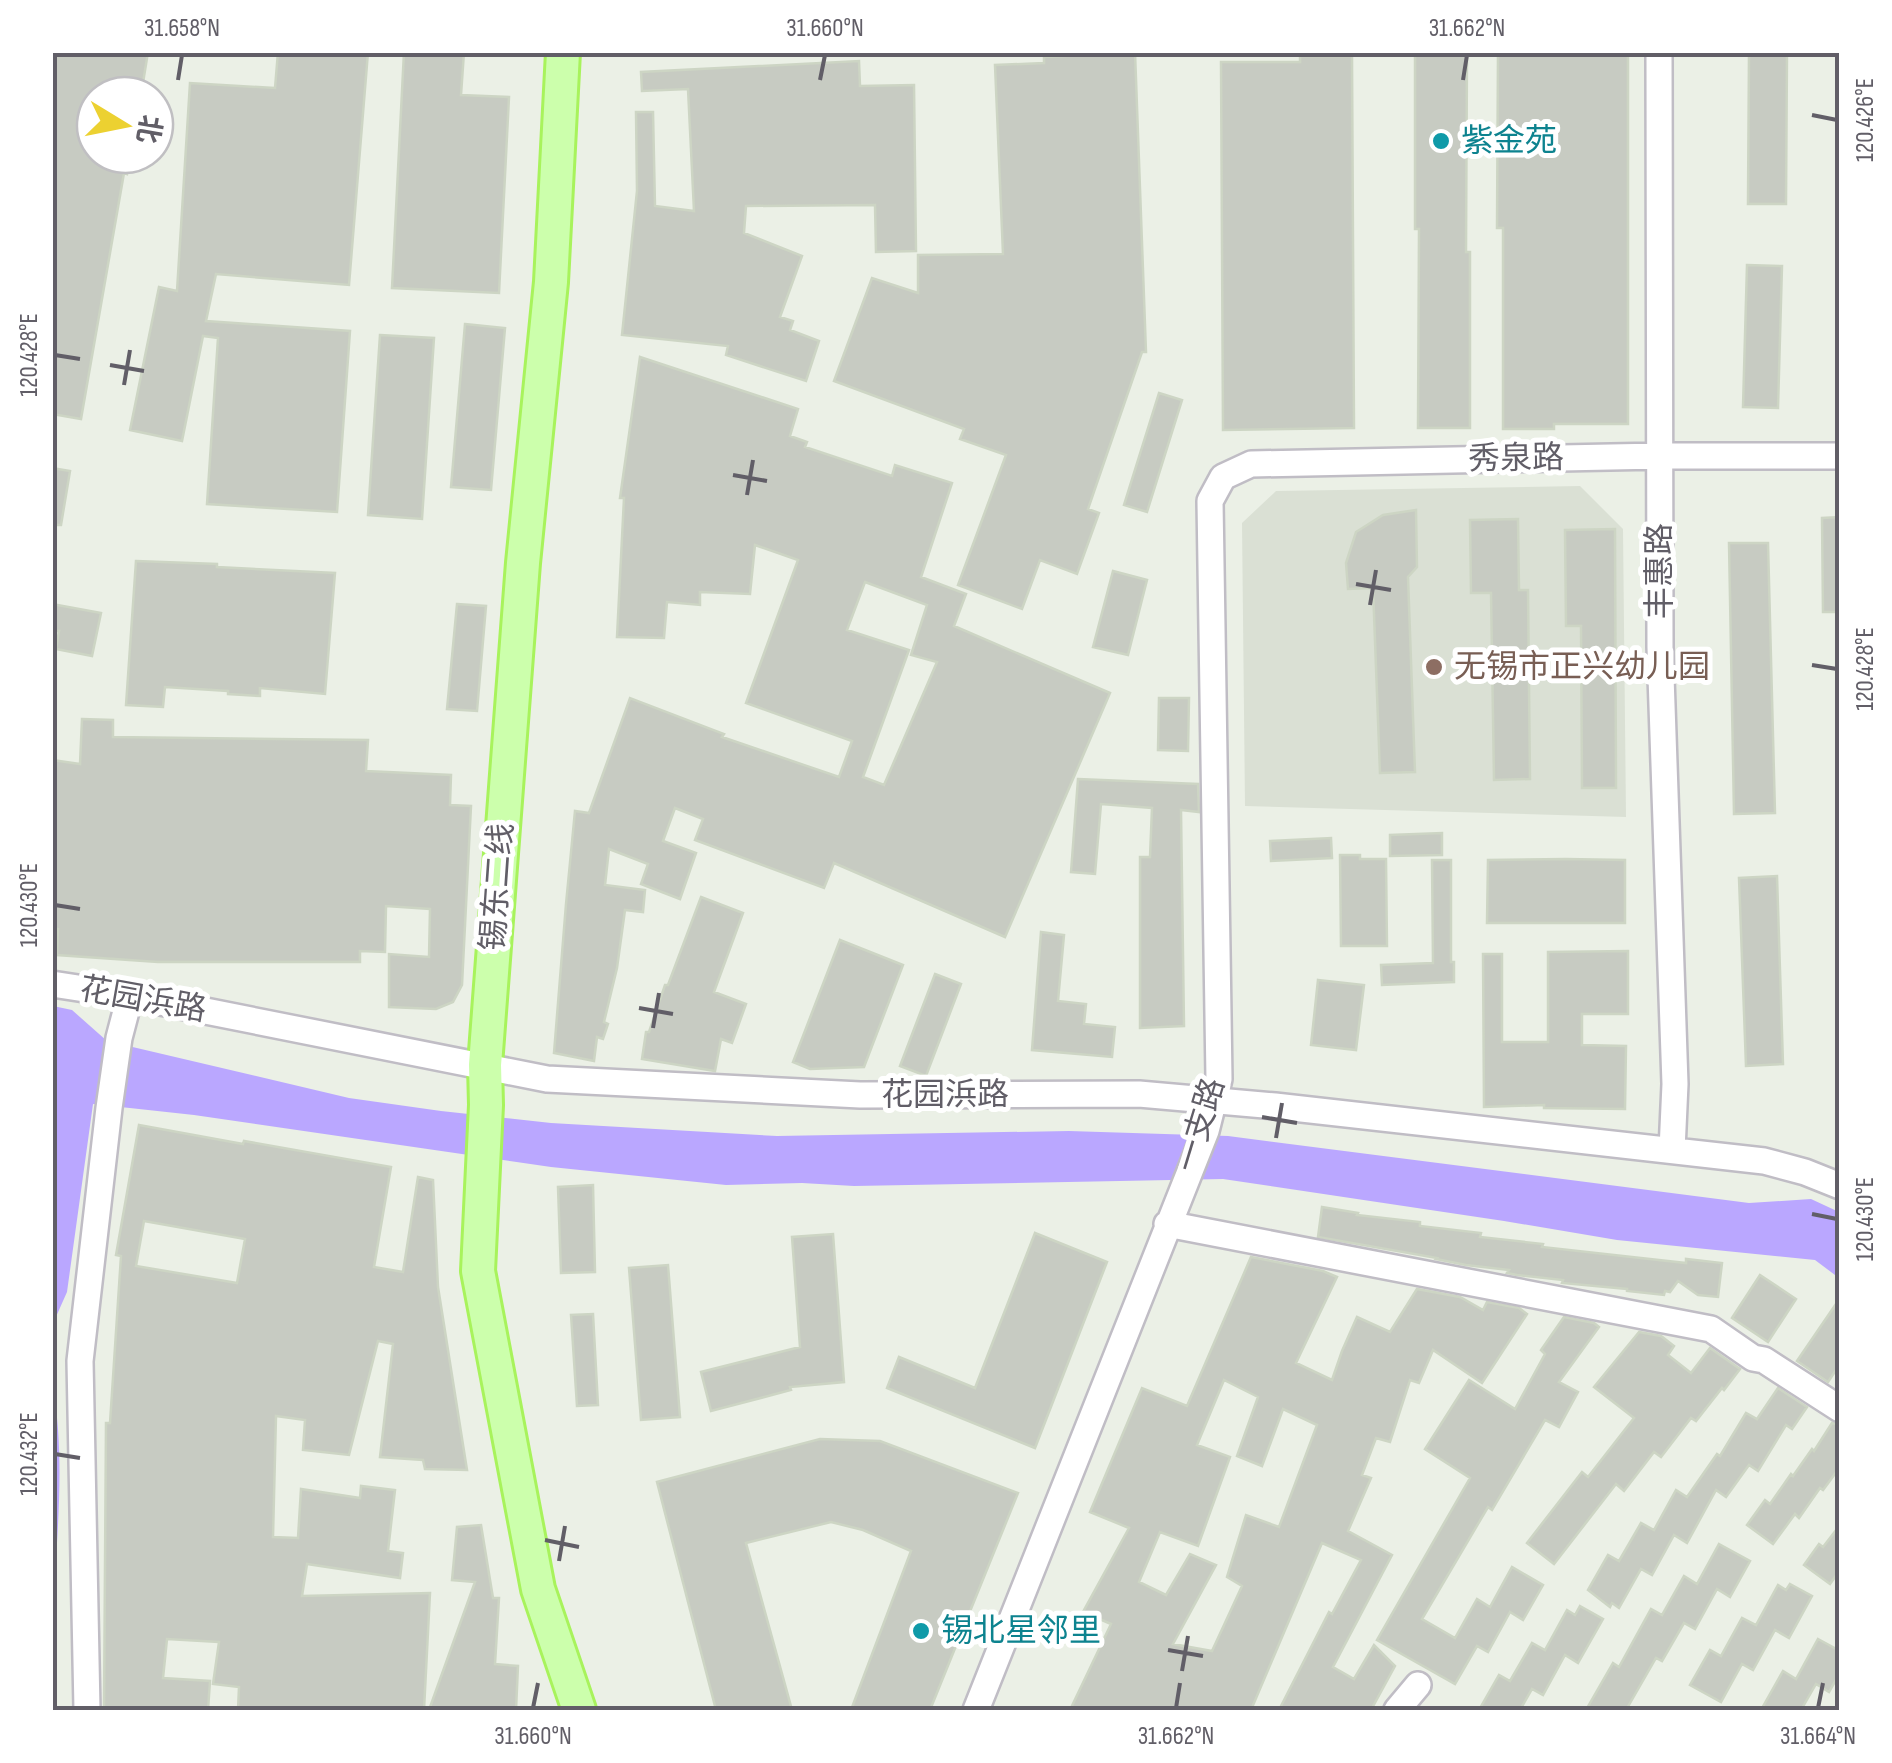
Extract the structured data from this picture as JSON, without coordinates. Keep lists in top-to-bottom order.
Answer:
{
  "streets": {
    "main road": ["锡东二线"],
    "street": [
      "秀泉路",
      "丰惠路",
      "花园浜路",
      "一支路"
    ]
  },
  "crossings": [
    ["秀泉路", "丰惠路"],
    ["秀泉路", "一支路"],
    ["丰惠路", "花园浜路"],
    ["锡东二线", "花园浜路"],
    ["花园浜路", "一支路"]
  ],
  "places": ["紫金苑", "无锡市正兴幼儿园", "锡北星邻里"],
  "north": "right",
  "coordinates": [
    "31.658°N",
    "31.660°N",
    "31.662°N",
    "120.426°E",
    "120.428°E",
    "120.430°E",
    "120.432°E",
    "31.664°N"
  ]
}
